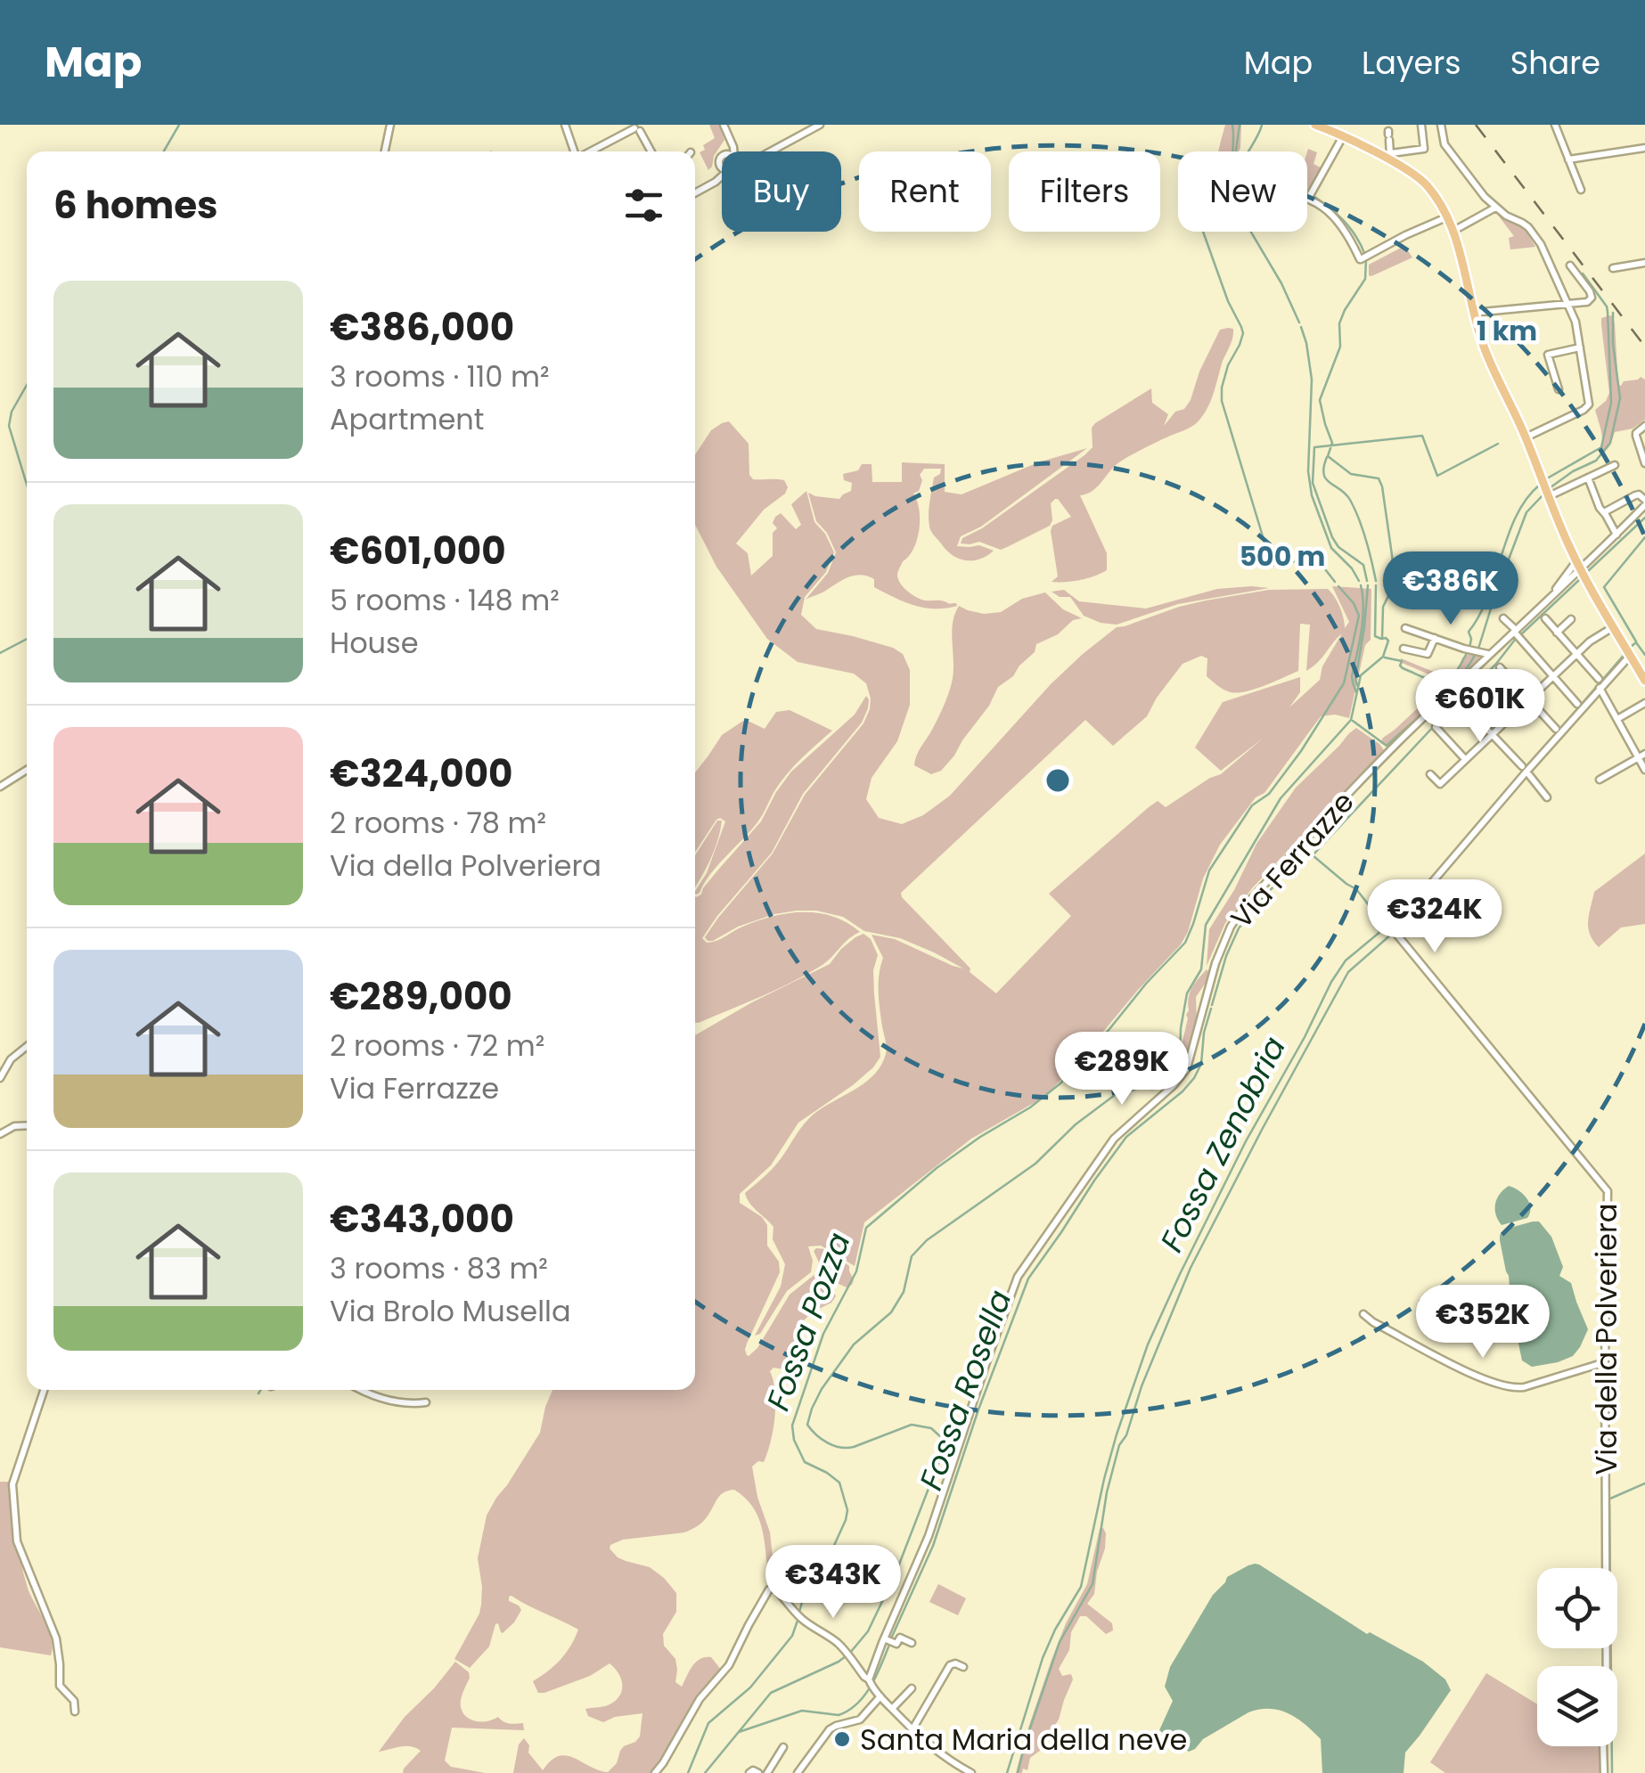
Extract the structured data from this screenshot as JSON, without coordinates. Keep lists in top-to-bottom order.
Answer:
{
  "streets": {
    "street": ["Via Ferrazze", "Via della Polveriera"]
  },
  "water": ["Fossa Zenobria", "Fossa Pozza", "Fossa Rosella"],
  "places": ["Santa Maria della neve"],
  "page": {
    "header": "Map",
    "nav": ["Map", "Layers", "Share"],
    "chip": [
      "Buy",
      "Rent",
      "Filters",
      "New"
    ],
    "heading": "6 homes",
    "list": [
      {
        "name": "€386,000",
        "note": "3 rooms · 110 m² · Apartment"
      },
      {
        "name": "€601,000",
        "note": "5 rooms · 148 m² · House"
      },
      {
        "name": "€324,000",
        "note": "2 rooms · 78 m² · Via della Polveriera"
      },
      {
        "name": "€289,000",
        "note": "2 rooms · 72 m² · Via Ferrazze"
      },
      {
        "name": "€343,000",
        "note": "3 rooms · 83 m² · Via Brolo Musella"
      }
    ],
    "price": [
      "€386K",
      "€601K",
      "€324K",
      "€289K",
      "€352K",
      "€343K"
    ]
  },
  "rings": ["1 km", "500 m"]
}
